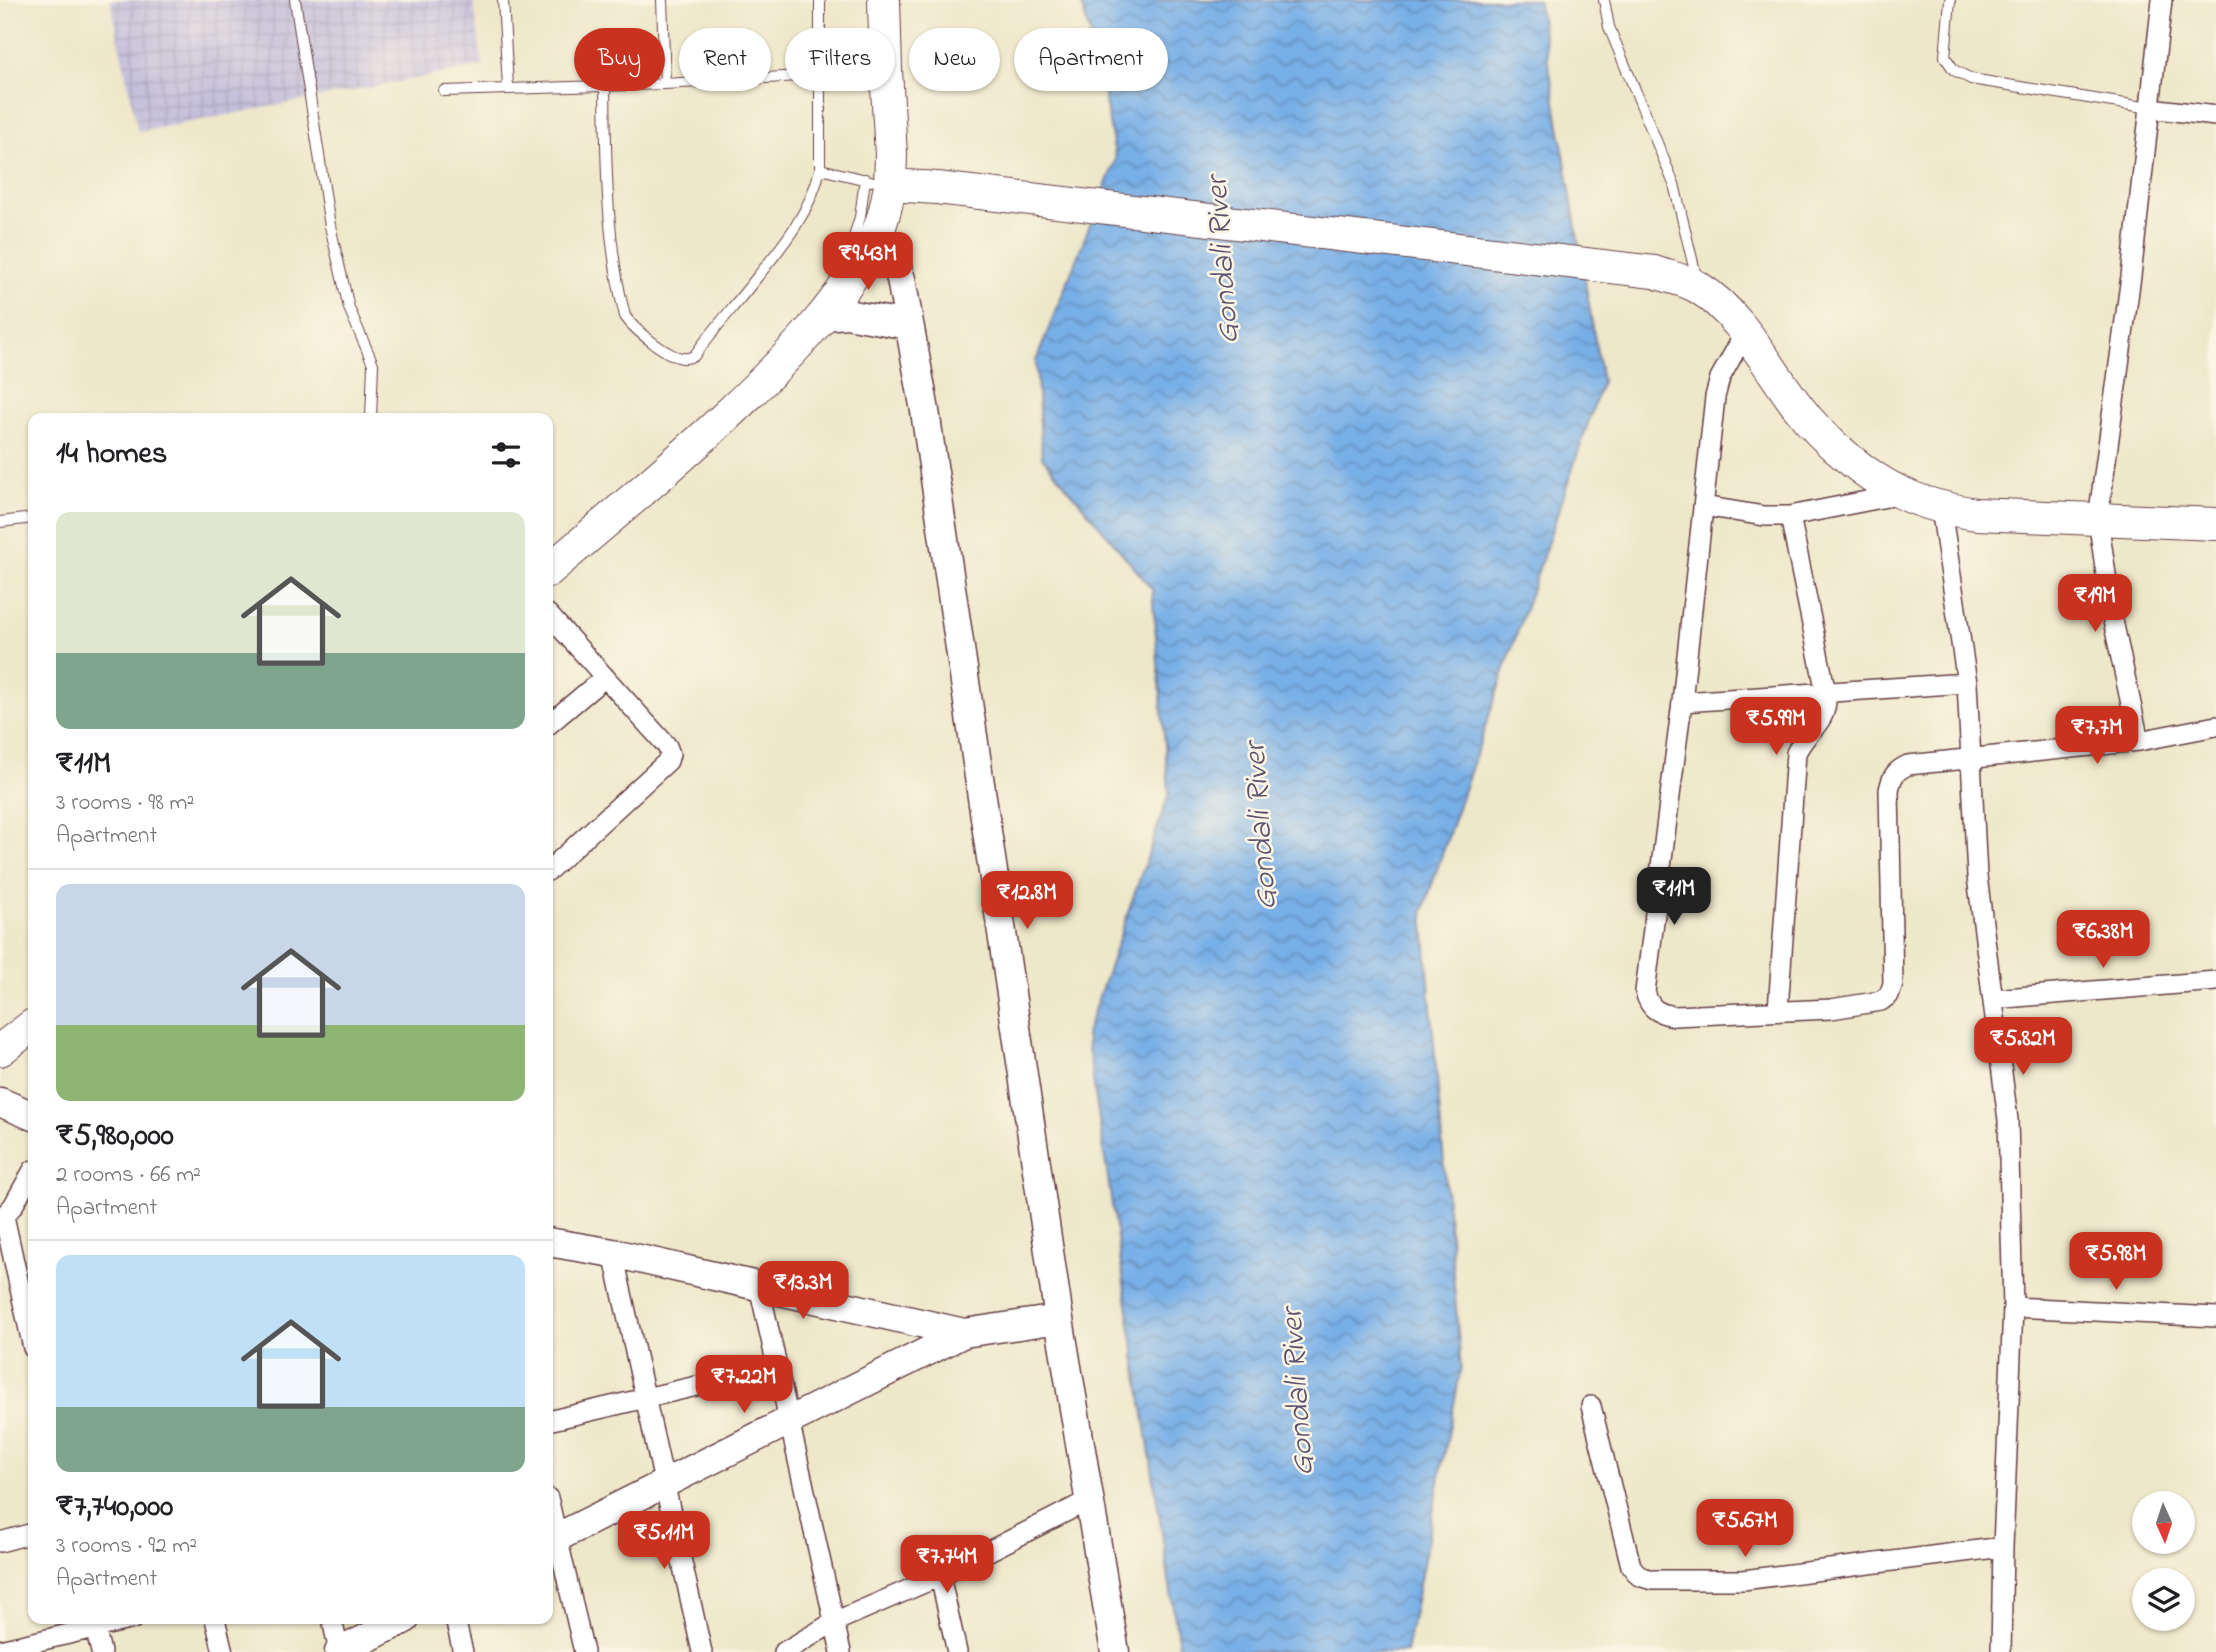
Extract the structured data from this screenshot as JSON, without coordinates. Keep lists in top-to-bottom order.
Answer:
{
  "water": ["Gondali River"],
  "north": "bottom",
  "page": {
    "chip": [
      "Buy",
      "Rent",
      "Filters",
      "New",
      "Apartment"
    ],
    "price": [
      "₹9.43M",
      "₹19M",
      "₹5.99M",
      "₹7.7M",
      "₹11M",
      "₹12.8M",
      "₹6.38M",
      "₹5.82M",
      "₹5.98M",
      "₹13.3M",
      "₹7.22M",
      "₹5.67M",
      "₹5.11M",
      "₹7.74M"
    ],
    "heading": "14 homes",
    "list": [
      {
        "name": "₹11M",
        "note": "3 rooms · 98 m² · Apartment"
      },
      {
        "name": "₹5,980,000",
        "note": "2 rooms · 66 m² · Apartment"
      },
      {
        "name": "₹7,740,000",
        "note": "3 rooms · 92 m² · Apartment"
      }
    ]
  }
}
